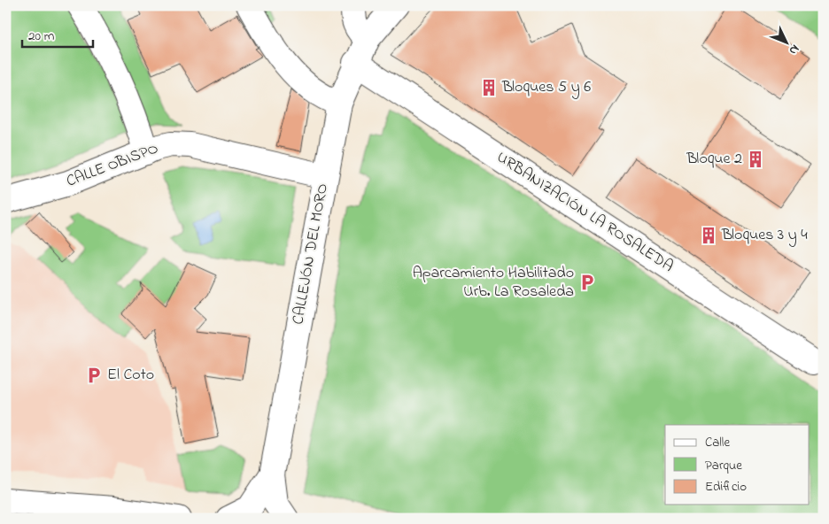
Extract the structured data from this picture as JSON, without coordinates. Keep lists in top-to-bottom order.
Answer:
{
  "streets": {
    "main road": ["CALLE OBISPO", "URBANIZACIÓN LA ROSALEDA", "CALLEJÓN DEL MORO"]
  },
  "crossings": [
    ["CALLE OBISPO", "CALLEJÓN DEL MORO"],
    ["URBANIZACIÓN LA ROSALEDA", "CALLEJÓN DEL MORO"]
  ],
  "places": {
    "building": ["Bloques 5 y 6", "Bloque 2", "Bloques 3 y 4"],
    "parking": ["Aparcamiento Habilitado Urb. La Rosaleda", "El Coto"]
  },
  "legend": ["Calle", "Parque", "Edificio"],
  "scale_bar": "20 m",
  "north": "bottom right"
}
